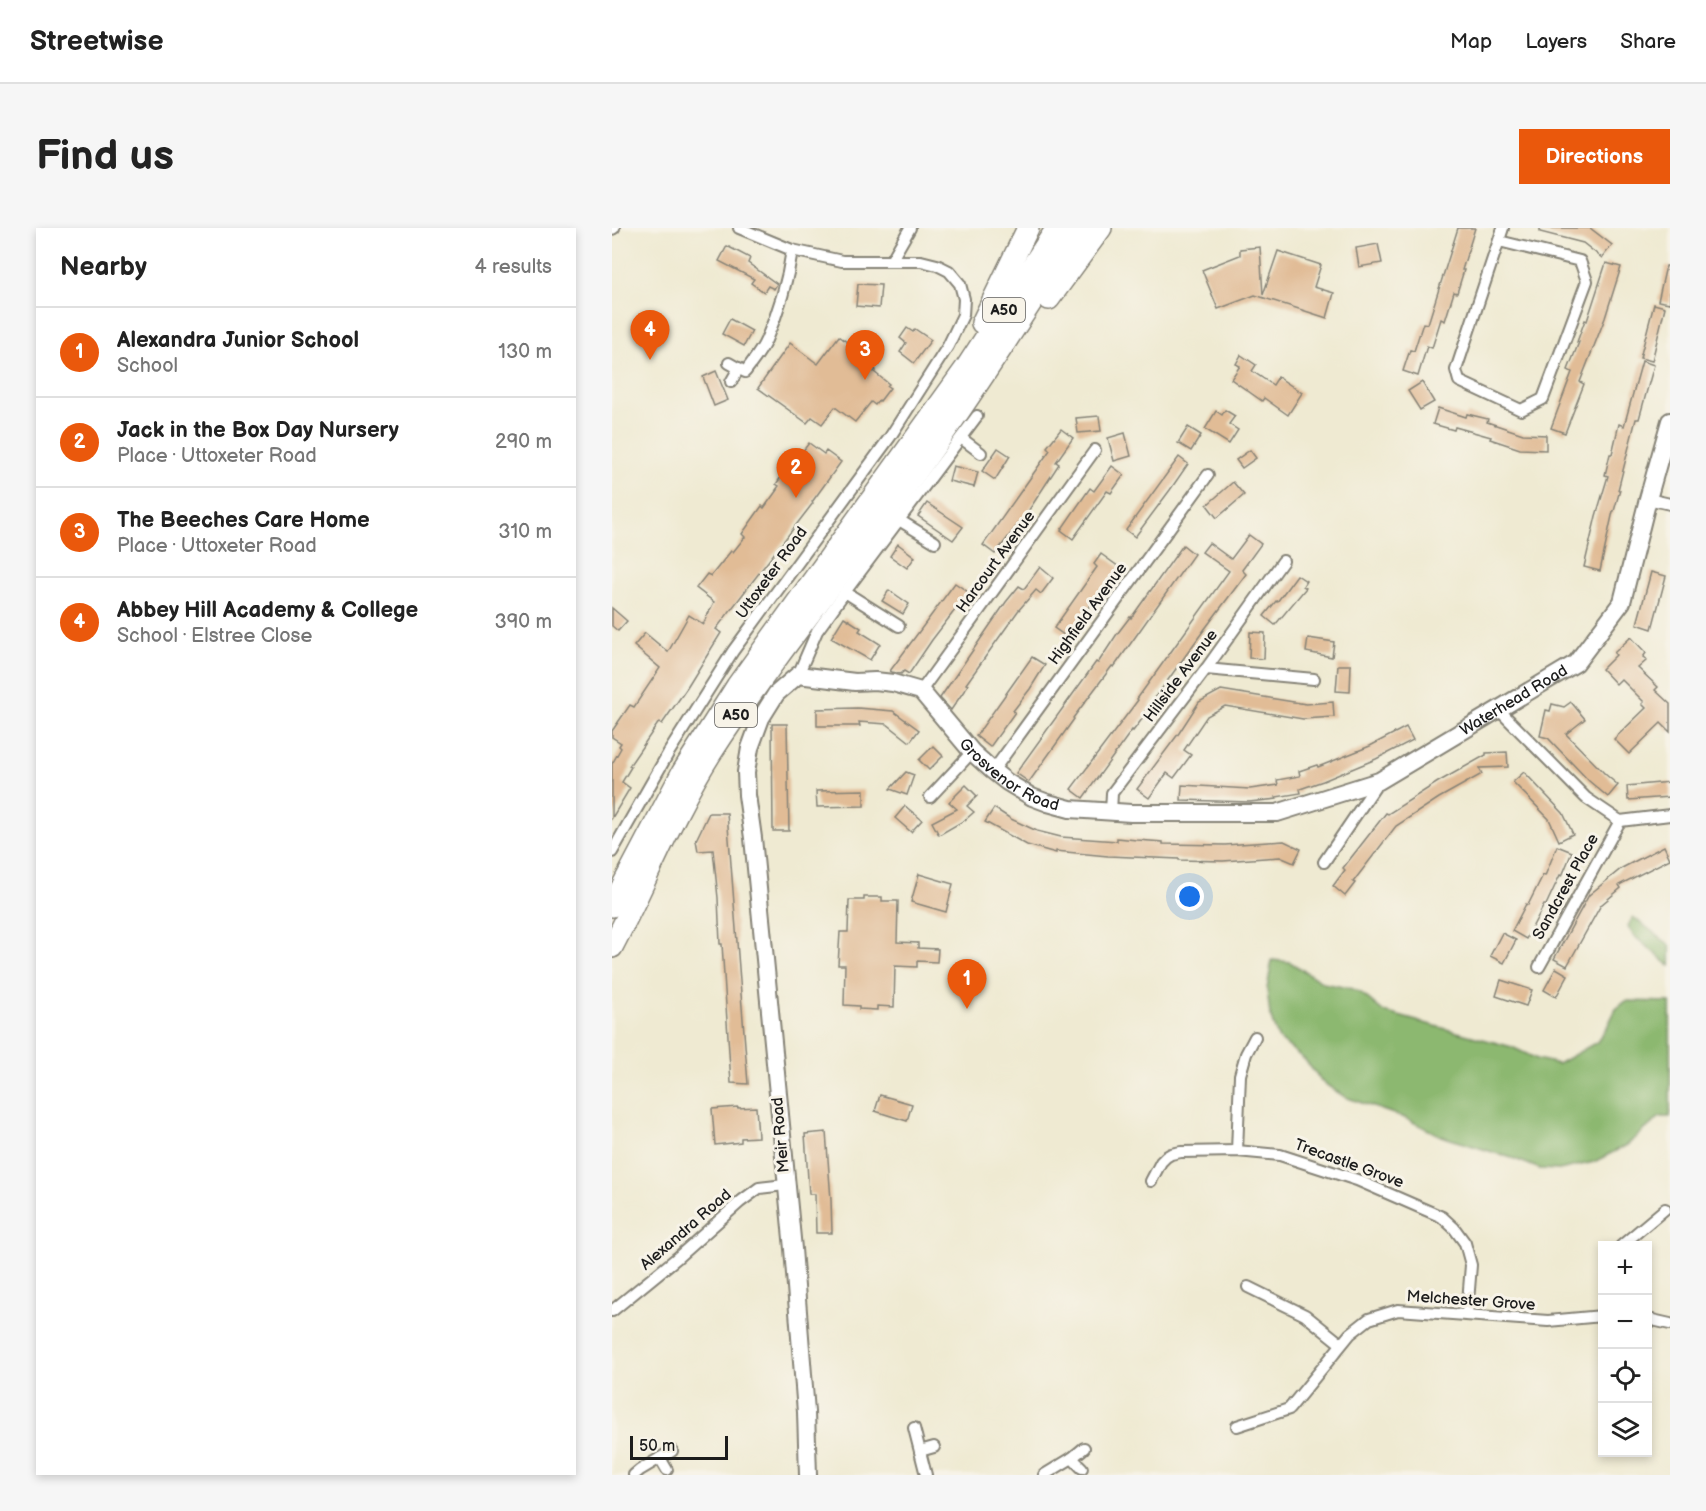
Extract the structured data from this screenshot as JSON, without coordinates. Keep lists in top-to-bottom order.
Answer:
{
  "streets": {
    "highway": ["A50"],
    "street": [
      "Harcourt Avenue",
      "Uttoxeter Road",
      "Highfield Avenue",
      "Hillside Avenue",
      "Waterhead Road",
      "Grosvenor Road",
      "Sandcrest Place",
      "Meir Road",
      "Trecastle Grove",
      "Alexandra Road",
      "Melchester Grove"
    ]
  },
  "crossings": [
    ["Harcourt Avenue", "Grosvenor Road"],
    ["Highfield Avenue", "Grosvenor Road"],
    ["Hillside Avenue", "Grosvenor Road"],
    ["Waterhead Road", "Grosvenor Road"],
    ["Meir Road", "Alexandra Road"],
    ["Trecastle Grove", "Melchester Grove"]
  ],
  "scale_bar": "50 m",
  "page": {
    "header": "Streetwise",
    "nav": ["Map", "Layers", "Share"],
    "buttons": "Directions",
    "title": "Find us",
    "heading": ["Nearby", "4 results"],
    "list": [
      {
        "mark": "1",
        "name": "Alexandra Junior School",
        "note": "School",
        "value": "130 m"
      },
      {
        "mark": "2",
        "name": "Jack in the Box Day Nursery",
        "note": "Place · Uttoxeter Road",
        "value": "290 m"
      },
      {
        "mark": "3",
        "name": "The Beeches Care Home",
        "note": "Place · Uttoxeter Road",
        "value": "310 m"
      },
      {
        "mark": "4",
        "name": "Abbey Hill Academy & College",
        "note": "School · Elstree Close",
        "value": "390 m"
      }
    ],
    "pins": [
      "4",
      "3",
      "2",
      "1"
    ],
    "map_buttons": ["+", "−"],
    "scale": "50 m"
  }
}
